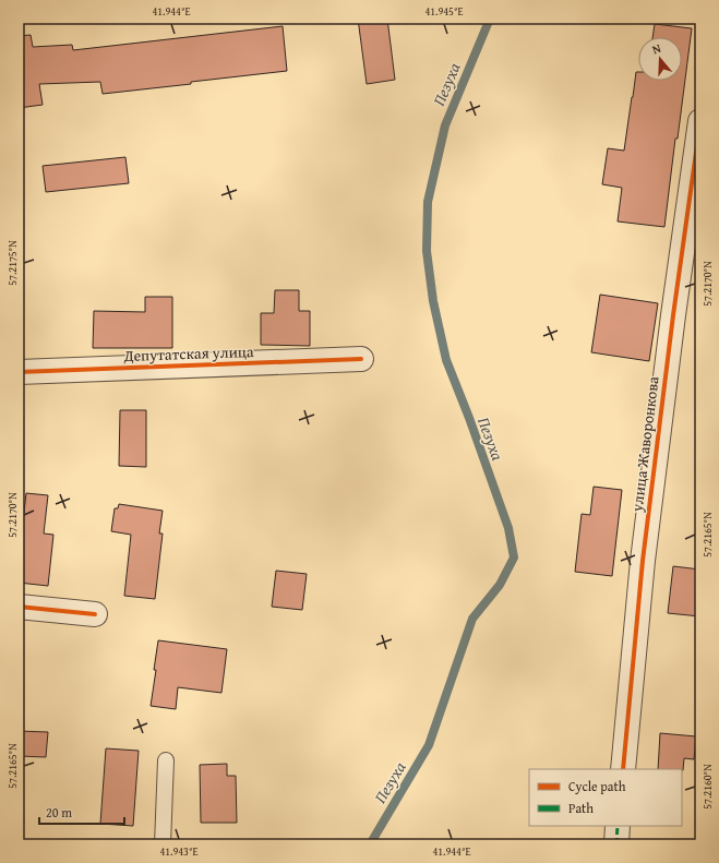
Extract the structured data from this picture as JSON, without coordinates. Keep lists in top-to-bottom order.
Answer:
{
  "streets": {
    "street": ["Депутатская улица", "улица Жаворонкова"]
  },
  "water": ["Пезуха"],
  "legend": ["Cycle path", "Path"],
  "scale_bar": "20 m",
  "north": "top",
  "coordinates": [
    "41.944°E",
    "41.945°E",
    "57.2175°N",
    "57.2170°N",
    "57.2165°N",
    "57.2160°N",
    "41.943°E"
  ]
}
